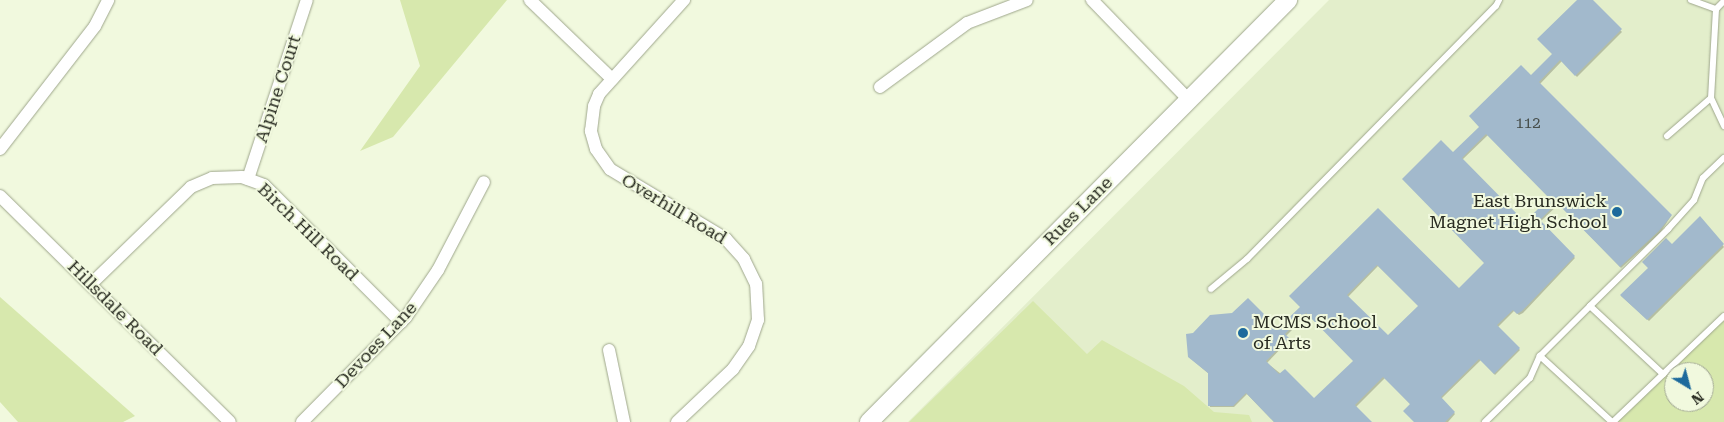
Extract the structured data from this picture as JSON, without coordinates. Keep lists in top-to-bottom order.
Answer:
{
  "streets": {
    "main road": ["Rues Lane"],
    "street": [
      "Alpine Court",
      "Overhill Road",
      "Birch Hill Road",
      "Hillsdale Road",
      "Devoes Lane"
    ]
  },
  "crossings": [
    ["Alpine Court", "Birch Hill Road"],
    ["Birch Hill Road", "Hillsdale Road"],
    ["Birch Hill Road", "Devoes Lane"]
  ],
  "places": ["East Brunswick Magnet High School", "MCMS School of Arts"],
  "house_numbers": ["112"],
  "north": "bottom right"
}
